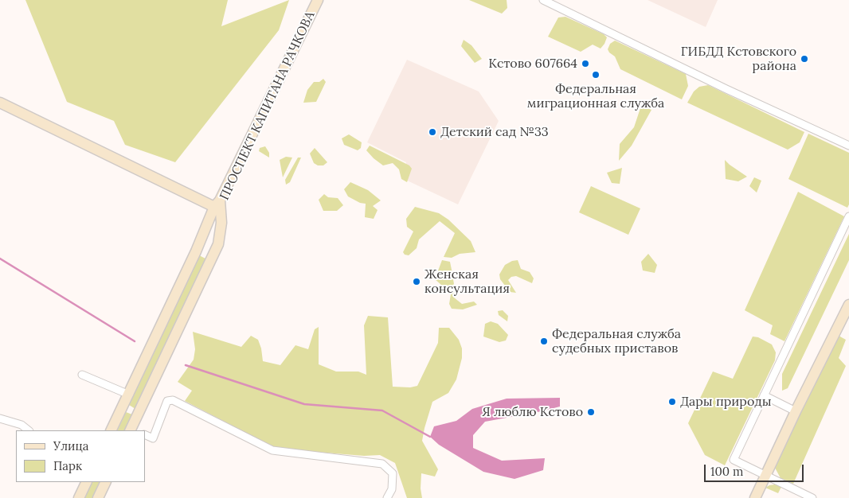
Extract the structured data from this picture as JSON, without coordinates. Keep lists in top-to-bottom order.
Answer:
{
  "streets": {
    "street": ["ПРОСПЕКТ КАПИТАНА РАЧКОВА"]
  },
  "places": [
    "ГИБДД Кстовского района",
    "Кстово 607664",
    "Федеральная миграционная служба",
    "Детский сад №33",
    "Женская консультация",
    "Федеральная служба судебных приставов",
    "Дары природы",
    "Я люблю Кстово"
  ],
  "legend": ["Улица", "Парк"],
  "scale_bar": "100 m"
}
